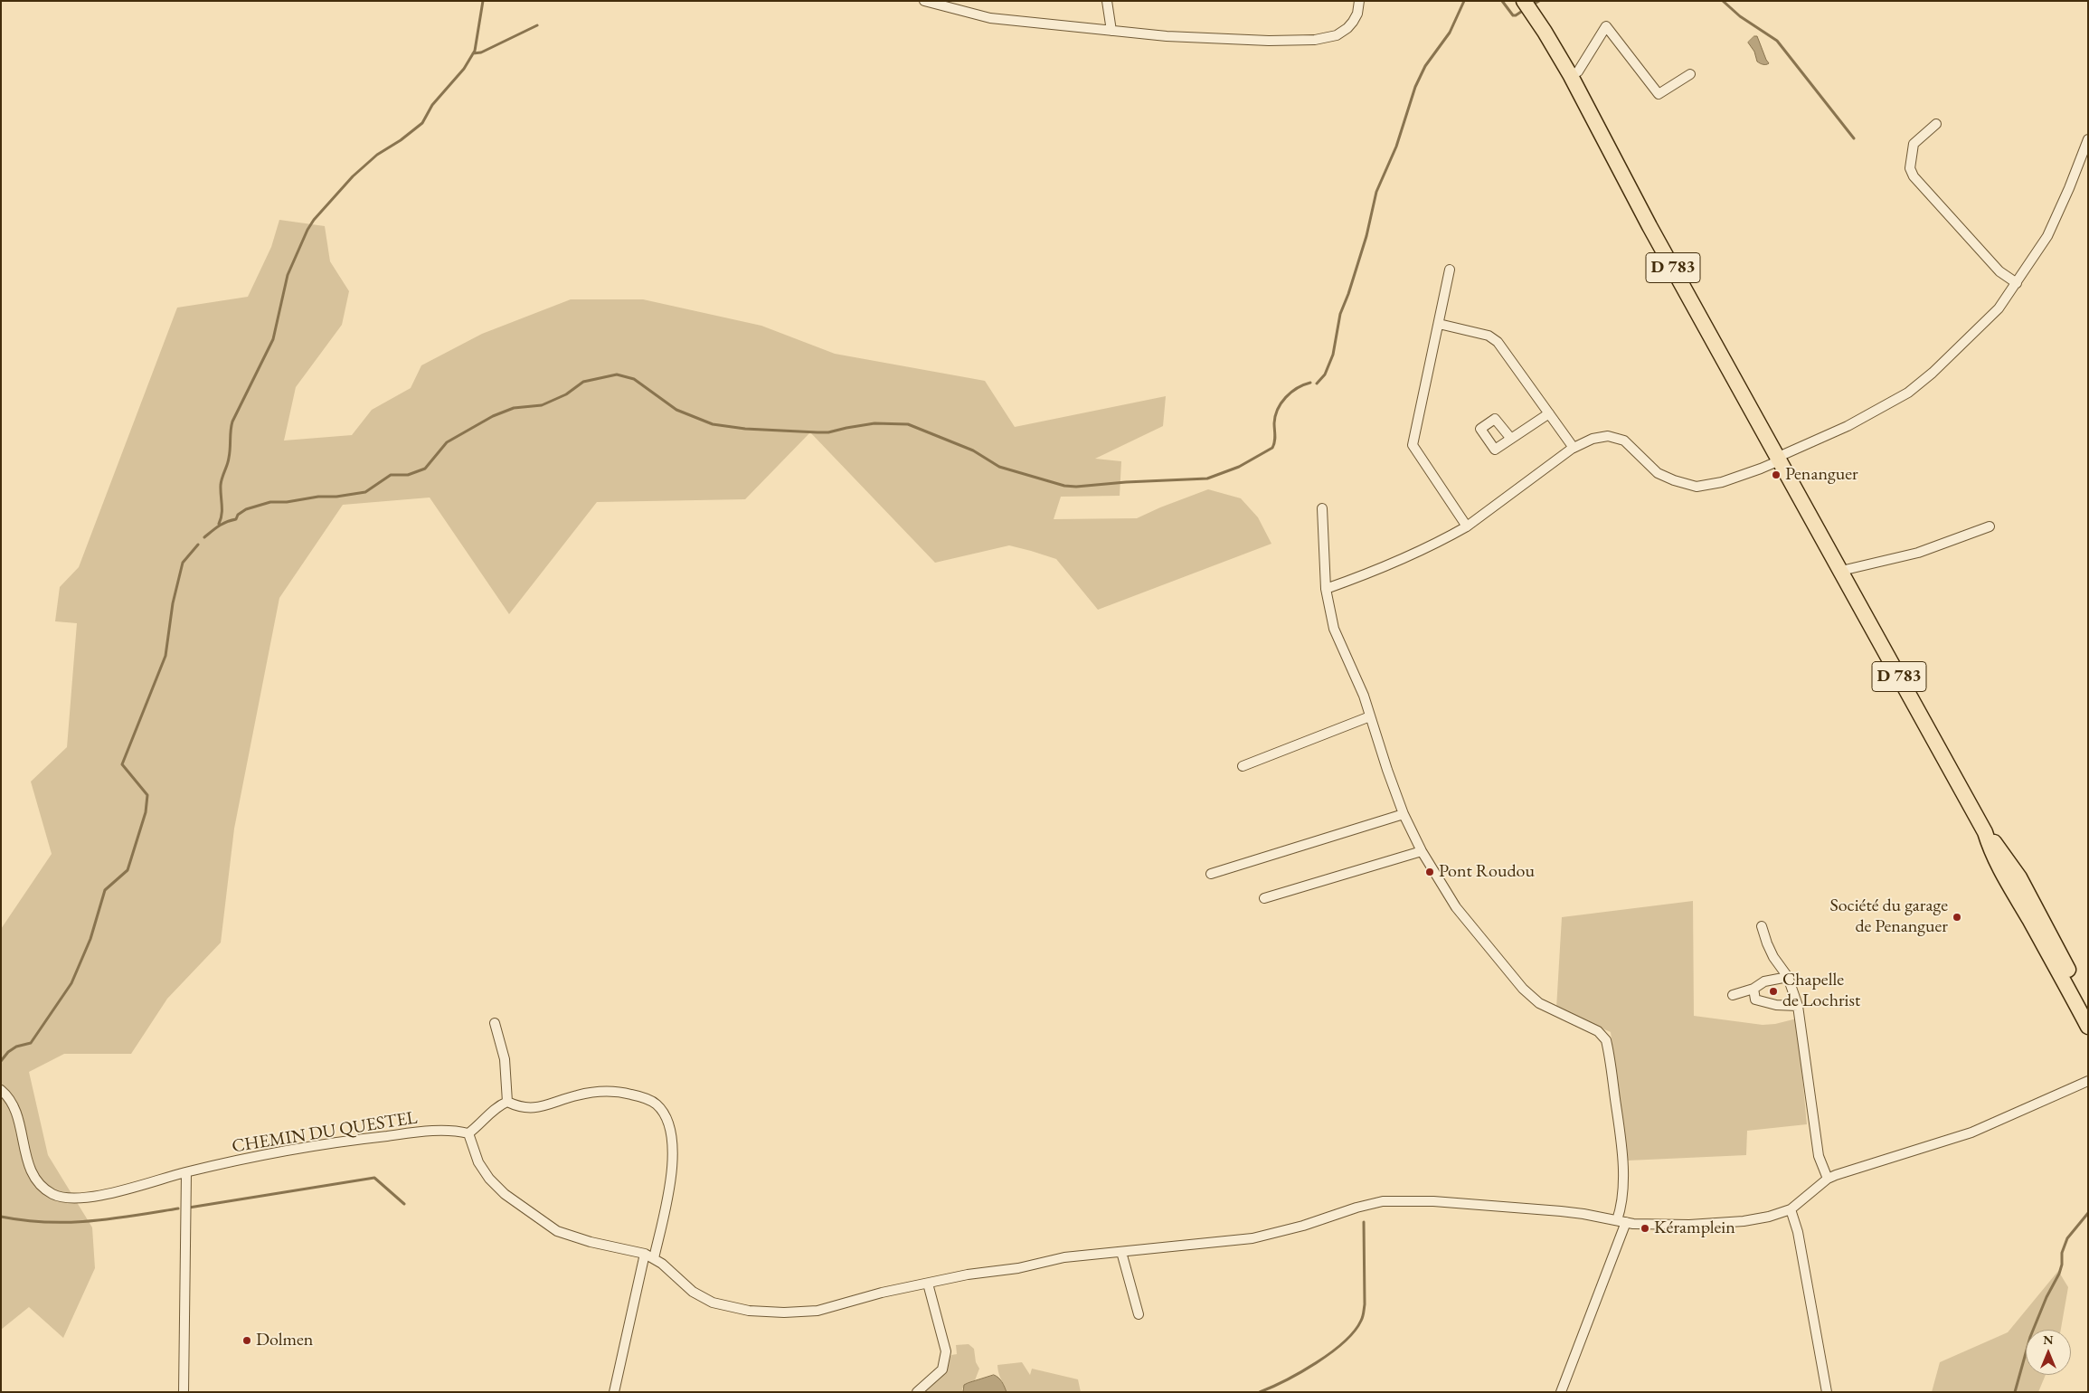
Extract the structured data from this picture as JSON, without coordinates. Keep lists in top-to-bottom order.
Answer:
{
  "streets": {
    "main road": ["D 783"],
    "street": ["CHEMIN DU QUESTEL"]
  },
  "places": [
    "Penanguer",
    "Pont Roudou",
    "Société du garage de Penanguer",
    "Chapelle de Lochrist",
    "Kéramplein",
    "Dolmen"
  ],
  "north": "top"
}
